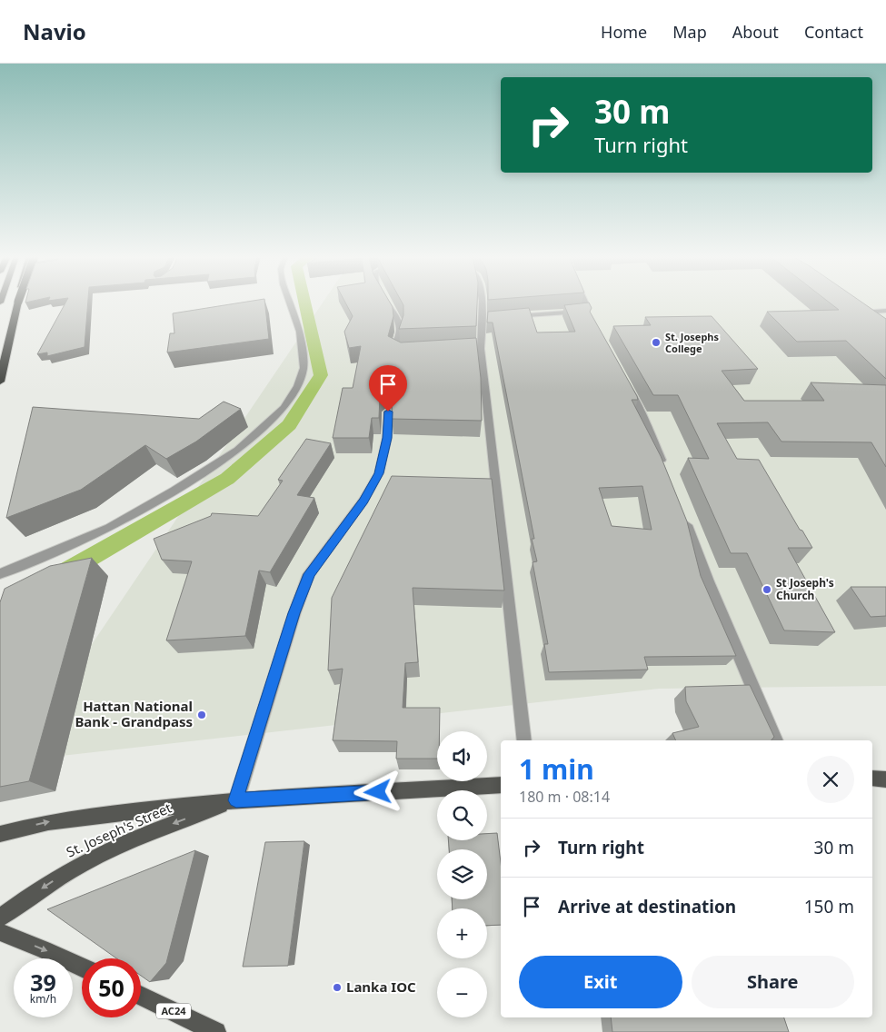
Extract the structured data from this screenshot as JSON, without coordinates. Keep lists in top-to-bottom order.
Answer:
{
  "streets": {
    "main road": ["St. Joseph's Street", "AC24"]
  },
  "places": [
    "St. Josephs College",
    "St Joseph's Church",
    "Hattan National Bank - Grandpass",
    "Lanka IOC"
  ],
  "page": {
    "header": "Navio",
    "nav": [
      "Home",
      "Map",
      "About",
      "Contact"
    ],
    "turn": ["30 m", "Turn right"],
    "map_buttons": ["+", "−"],
    "heading": ["1 min", "180 m · 08:14"],
    "list": [
      {
        "name": "Turn right",
        "value": "30 m"
      },
      {
        "name": "Arrive at destination",
        "value": "150 m"
      }
    ],
    "buttons": ["Exit", "Share"],
    "speed": "39 km/h",
    "limit": "50"
  }
}
